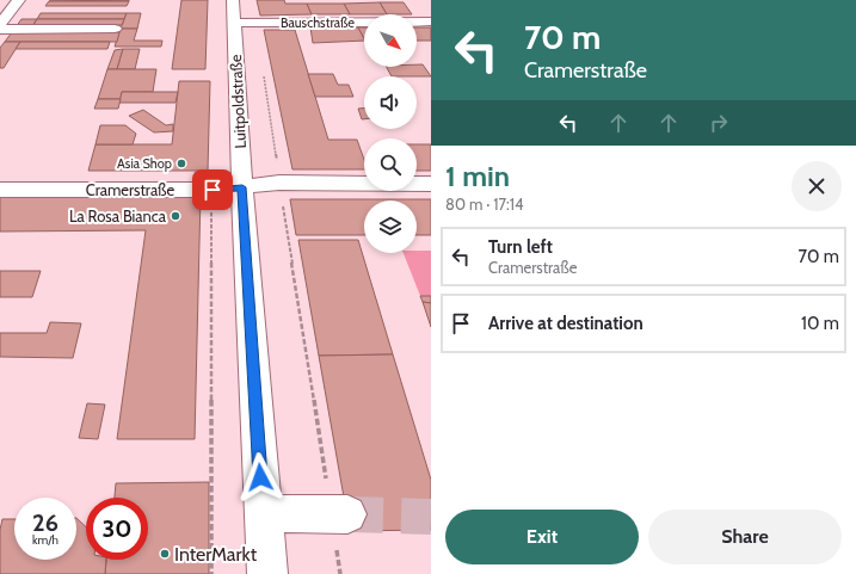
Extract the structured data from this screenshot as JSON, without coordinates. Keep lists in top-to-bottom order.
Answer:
{
  "streets": {
    "street": ["Bauschstraße", "Luitpoldstraße", "Cramerstraße"]
  },
  "crossings": [
    ["Bauschstraße", "Luitpoldstraße"],
    ["Luitpoldstraße", "Cramerstraße"]
  ],
  "places": ["Asia Shop", "La Rosa Bianca", "InterMarkt"],
  "north": "bottom right",
  "page": {
    "turn": ["70 m", "Cramerstraße"],
    "heading": ["1 min", "80 m · 17:14"],
    "list": [
      {
        "name": "Turn left",
        "note": "Cramerstraße",
        "value": "70 m"
      },
      {
        "name": "Arrive at destination",
        "value": "10 m"
      }
    ],
    "speed": "26 km/h",
    "limit": "30",
    "buttons": ["Exit", "Share"]
  }
}
